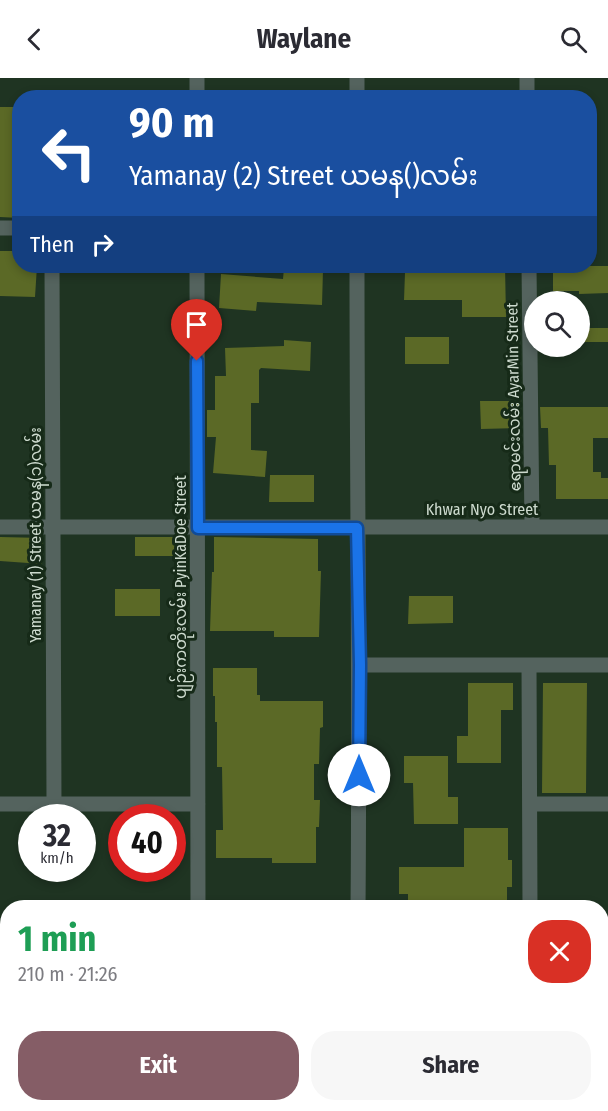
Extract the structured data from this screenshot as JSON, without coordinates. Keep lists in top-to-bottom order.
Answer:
{
  "streets": {
    "street": [
      "ဧရာမင်းလမ်း AyarMin Street",
      "Khwar Nyo Street",
      "Yamanay (1) Street ယမန(၁)လမ်း",
      "ပျဉ်းကတိုးလမ်း PyinKaDoe Street"
    ]
  },
  "crossings": [
    ["ဧရာမင်းလမ်း AyarMin Street", "Khwar Nyo Street"],
    ["Khwar Nyo Street", "Yamanay (1) Street ယမန(၁)လမ်း"],
    ["Khwar Nyo Street", "ပျဉ်းကတိုးလမ်း PyinKaDoe Street"]
  ],
  "page": {
    "header": "Waylane",
    "turn": ["90 m", "Yamanay (2) Street ယမန()လမ်း"],
    "then": "Then",
    "speed": "32 km/h",
    "limit": "40",
    "heading": ["1 min", "210 m · 21:26"],
    "buttons": ["Exit", "Share"]
  }
}
